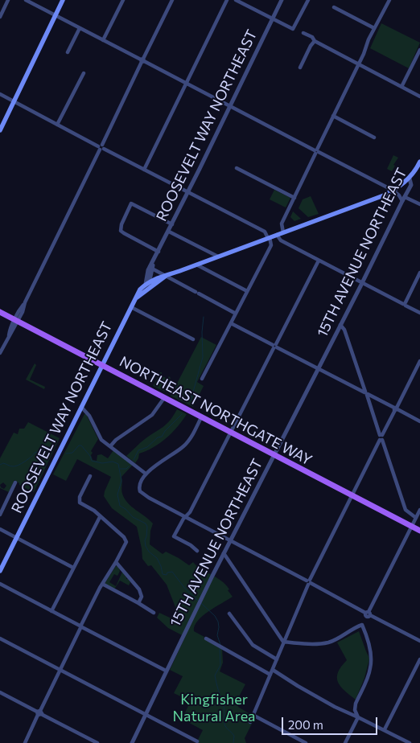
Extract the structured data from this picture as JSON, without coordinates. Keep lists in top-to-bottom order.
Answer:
{
  "streets": {
    "main road": ["ROOSEVELT WAY NORTHEAST", "15TH AVENUE NORTHEAST", "NORTHEAST NORTHGATE WAY"]
  },
  "crossings": [
    ["ROOSEVELT WAY NORTHEAST", "NORTHEAST NORTHGATE WAY"],
    ["15TH AVENUE NORTHEAST", "NORTHEAST NORTHGATE WAY"]
  ],
  "parks": ["Kingfisher Natural Area"],
  "scale_bar": "200 m"
}
